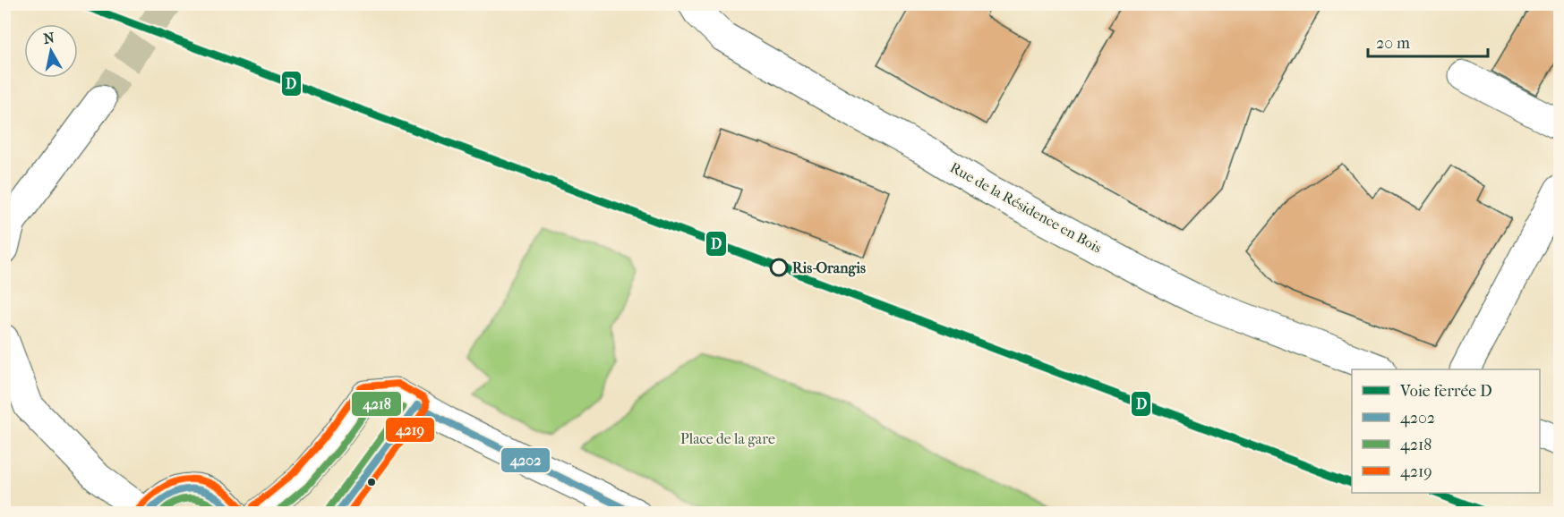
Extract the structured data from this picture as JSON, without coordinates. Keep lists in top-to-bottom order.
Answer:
{
  "streets": {
    "street": ["Rue de la Résidence en Bois"]
  },
  "parks": ["Place de la gare"],
  "places": ["Ris-Orangis"],
  "lines": [
    "rail line D",
    "transit line 4219",
    "transit line 4218",
    "transit line 4202"
  ],
  "legend": [
    "Voie ferrée D",
    "4202",
    "4218",
    "4219"
  ],
  "scale_bar": "20 m",
  "north": "top"
}
